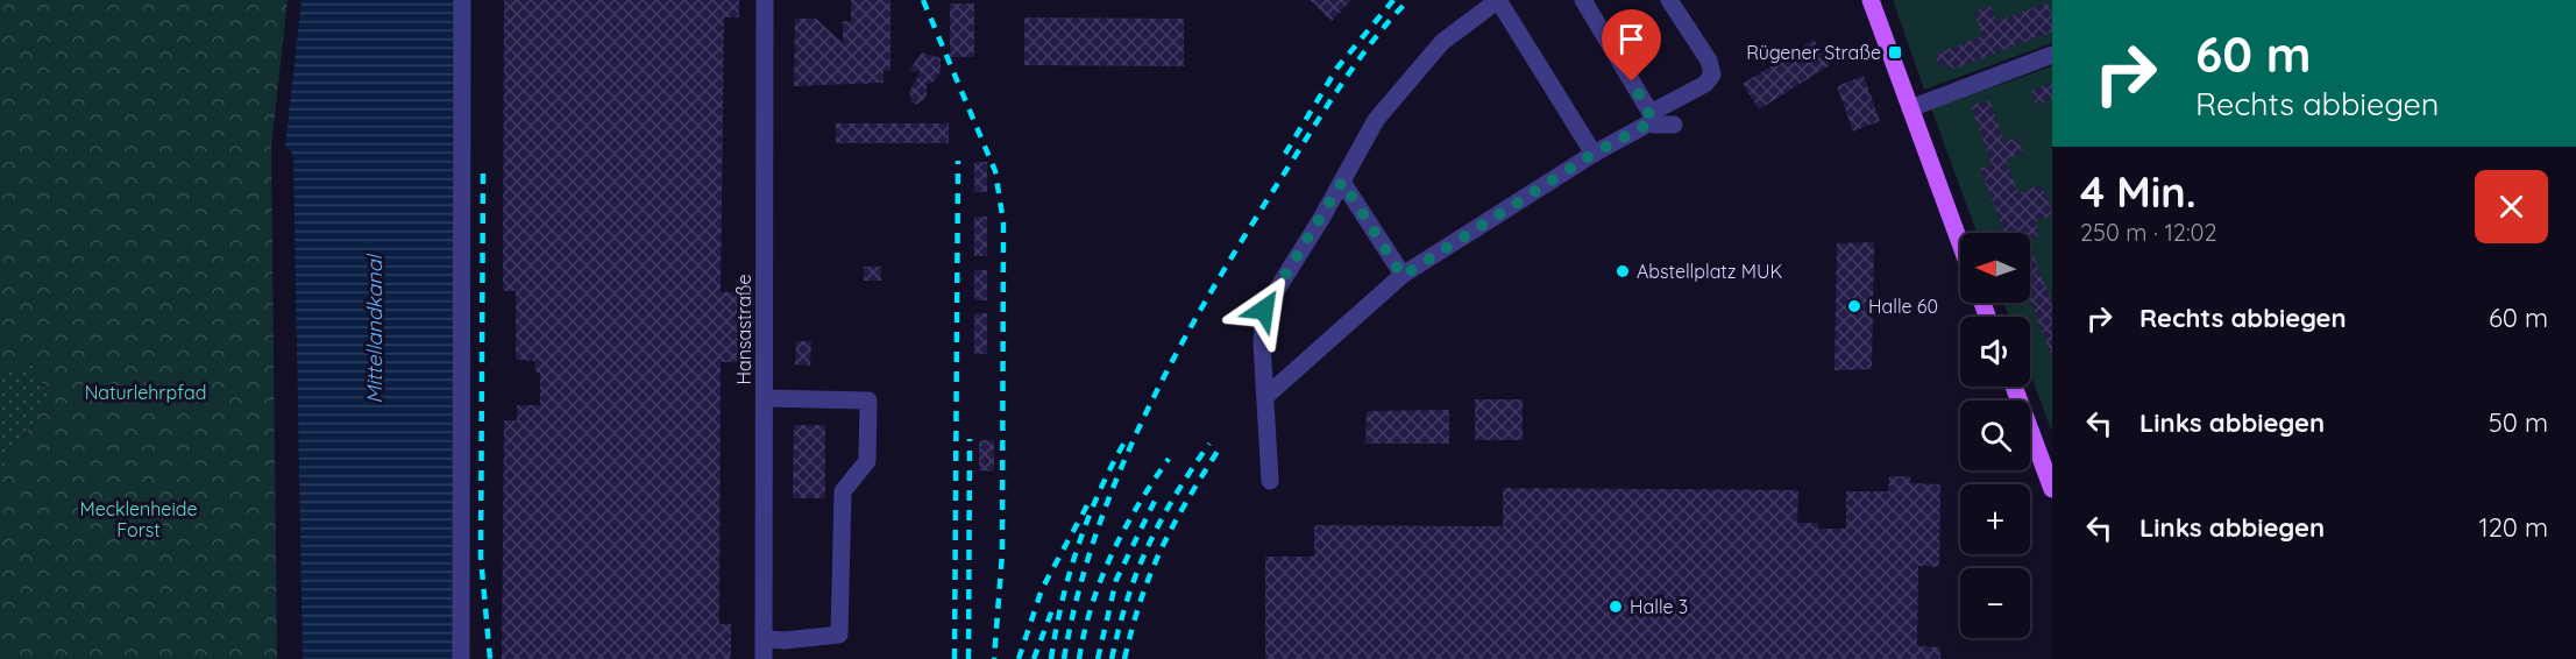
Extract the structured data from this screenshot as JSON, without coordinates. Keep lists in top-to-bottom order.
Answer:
{
  "streets": {
    "street": ["Hansastraße"]
  },
  "water": ["Mittellandkanal"],
  "parks": ["Naturlehrpfad", "Mecklenheide Forst"],
  "places": {
    "transit": ["Rügener Straße"],
    "other": ["Abstellplatz MUK", "Halle 60", "Halle 3"]
  },
  "north": "left",
  "page": {
    "turn": ["60 m", "Rechts abbiegen"],
    "heading": ["4 Min.", "250 m · 12:02"],
    "map_buttons": ["+", "−"],
    "list": [
      {
        "name": "Rechts abbiegen",
        "value": "60 m"
      },
      {
        "name": "Links abbiegen",
        "value": "50 m"
      },
      {
        "name": "Links abbiegen",
        "value": "120 m"
      }
    ]
  }
}
